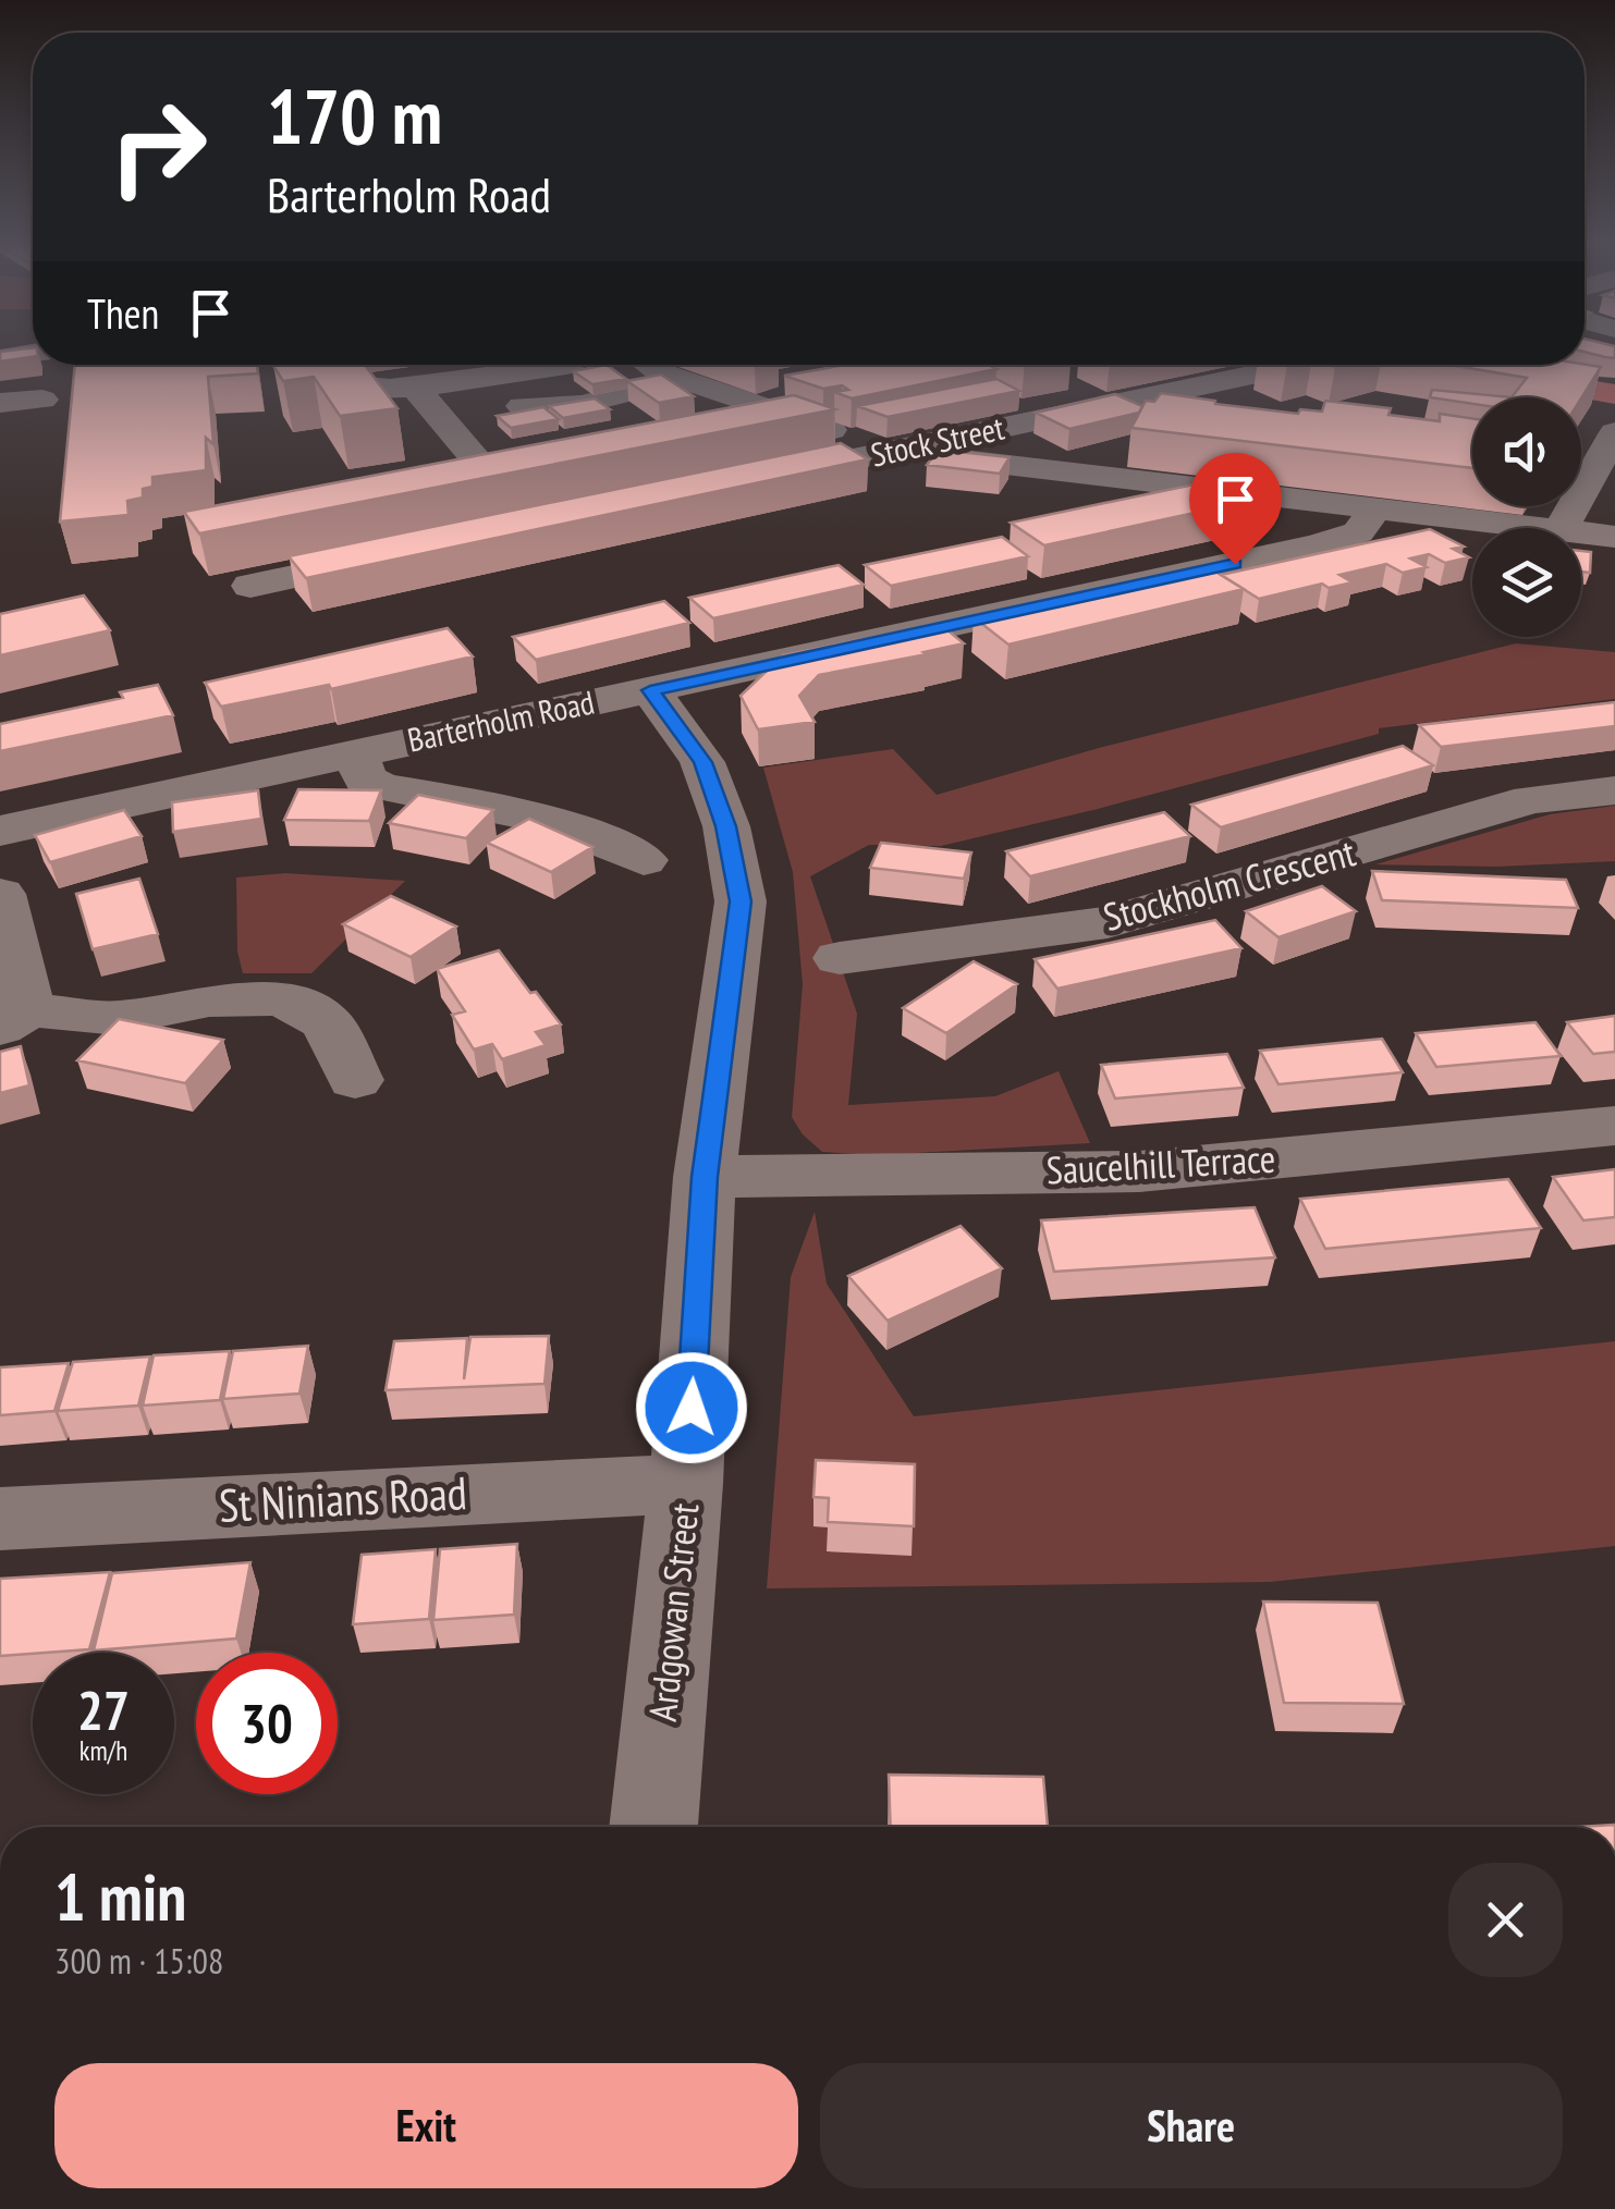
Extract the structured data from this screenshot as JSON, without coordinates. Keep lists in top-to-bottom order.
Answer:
{
  "streets": {
    "street": [
      "Stock Street",
      "Barterholm Road",
      "Stockholm Crescent",
      "Saucelhill Terrace",
      "St Ninians Road",
      "Ardgowan Street"
    ]
  },
  "crossings": [
    ["Barterholm Road", "Ardgowan Street"],
    ["Saucelhill Terrace", "Ardgowan Street"],
    ["St Ninians Road", "Ardgowan Street"]
  ],
  "page": {
    "turn": ["170 m", "Barterholm Road"],
    "then": "Then",
    "speed": "27 km/h",
    "limit": "30",
    "heading": ["1 min", "300 m · 15:08"],
    "buttons": ["Exit", "Share"]
  }
}
